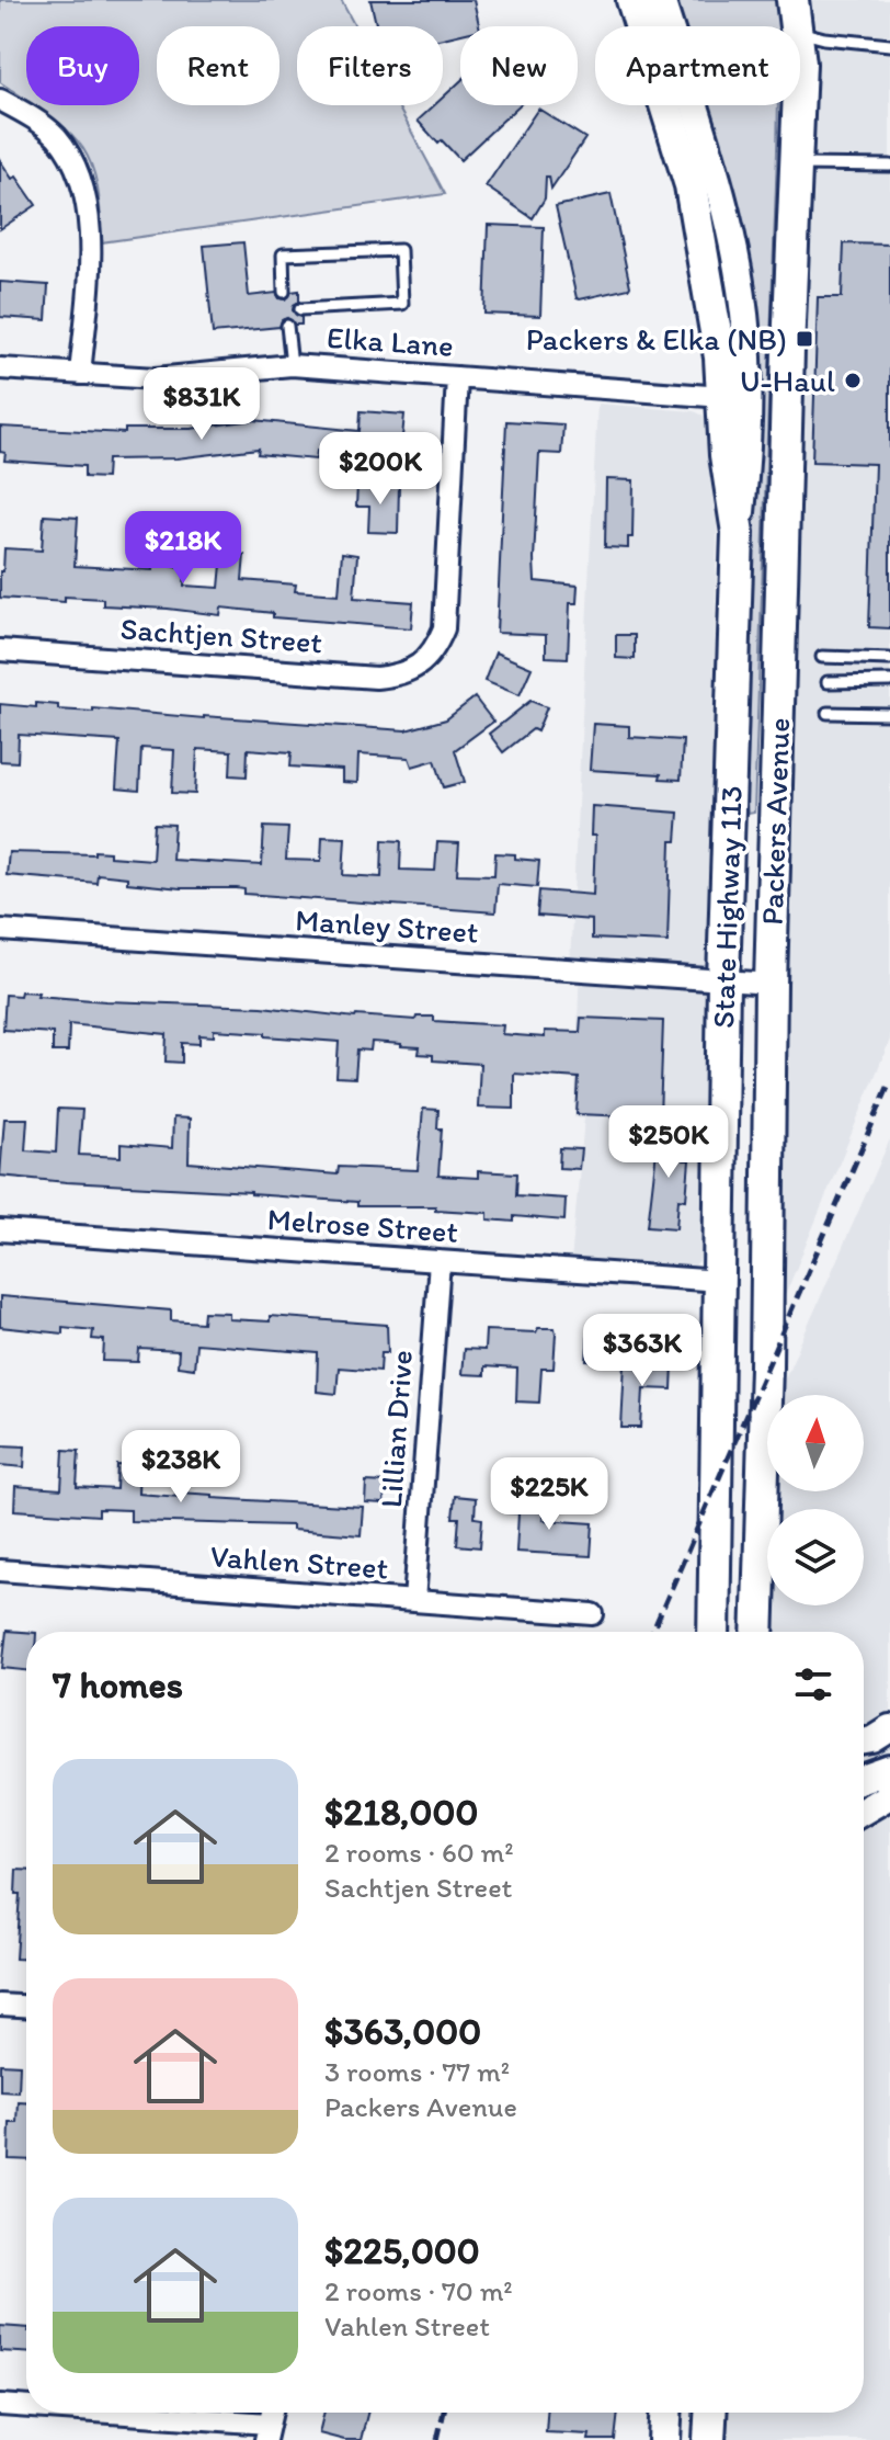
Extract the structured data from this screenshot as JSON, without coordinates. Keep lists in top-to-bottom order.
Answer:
{
  "streets": {
    "main road": ["Packers Avenue", "State Highway 113"],
    "street": [
      "Elka Lane",
      "Sachtjen Street",
      "Manley Street",
      "Melrose Street",
      "Lillian Drive",
      "Vahlen Street"
    ]
  },
  "crossings": [
    ["Elka Lane", "Sachtjen Street"],
    ["Elka Lane", "State Highway 113"],
    ["Packers Avenue", "Manley Street"],
    ["State Highway 113", "Manley Street"],
    ["State Highway 113", "Melrose Street"],
    ["Melrose Street", "Lillian Drive"],
    ["Lillian Drive", "Vahlen Street"]
  ],
  "places": {
    "transit": ["Packers & Elka (NB)"],
    "other": ["U-Haul"]
  },
  "north": "top",
  "page": {
    "chip": [
      "Buy",
      "Rent",
      "Filters",
      "New",
      "Apartment"
    ],
    "price": [
      "$831K",
      "$200K",
      "$218K",
      "$250K",
      "$363K",
      "$238K",
      "$225K"
    ],
    "heading": "7 homes",
    "list": [
      {
        "name": "$218,000",
        "note": "2 rooms · 60 m² · Sachtjen Street"
      },
      {
        "name": "$363,000",
        "note": "3 rooms · 77 m² · Packers Avenue"
      },
      {
        "name": "$225,000",
        "note": "2 rooms · 70 m² · Vahlen Street"
      }
    ]
  }
}
